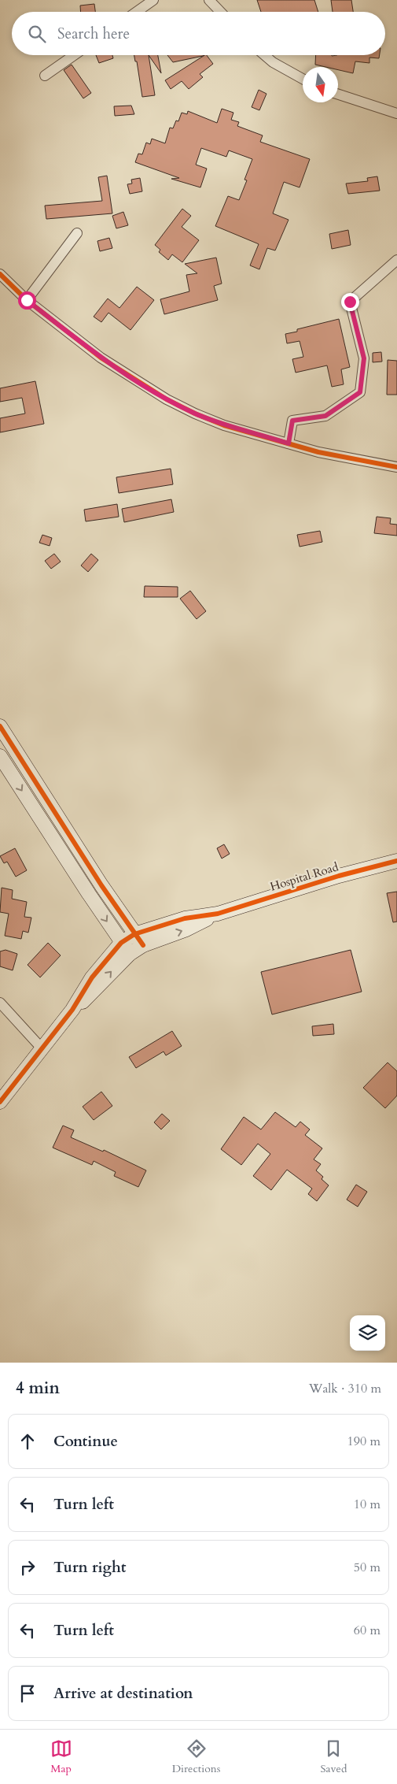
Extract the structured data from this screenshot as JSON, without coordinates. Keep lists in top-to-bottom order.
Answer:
{
  "streets": {
    "street": ["Hospital Road"]
  },
  "north": "bottom",
  "page": {
    "search": "Search here",
    "heading": ["4 min", "Walk · 310 m"],
    "list": [
      ["Continue", "190 m"],
      ["Turn left", "10 m"],
      ["Turn right", "50 m"],
      ["Turn left", "60 m"],
      "Arrive at destination"
    ],
    "nav": ["Map", "Directions", "Saved"]
  }
}
